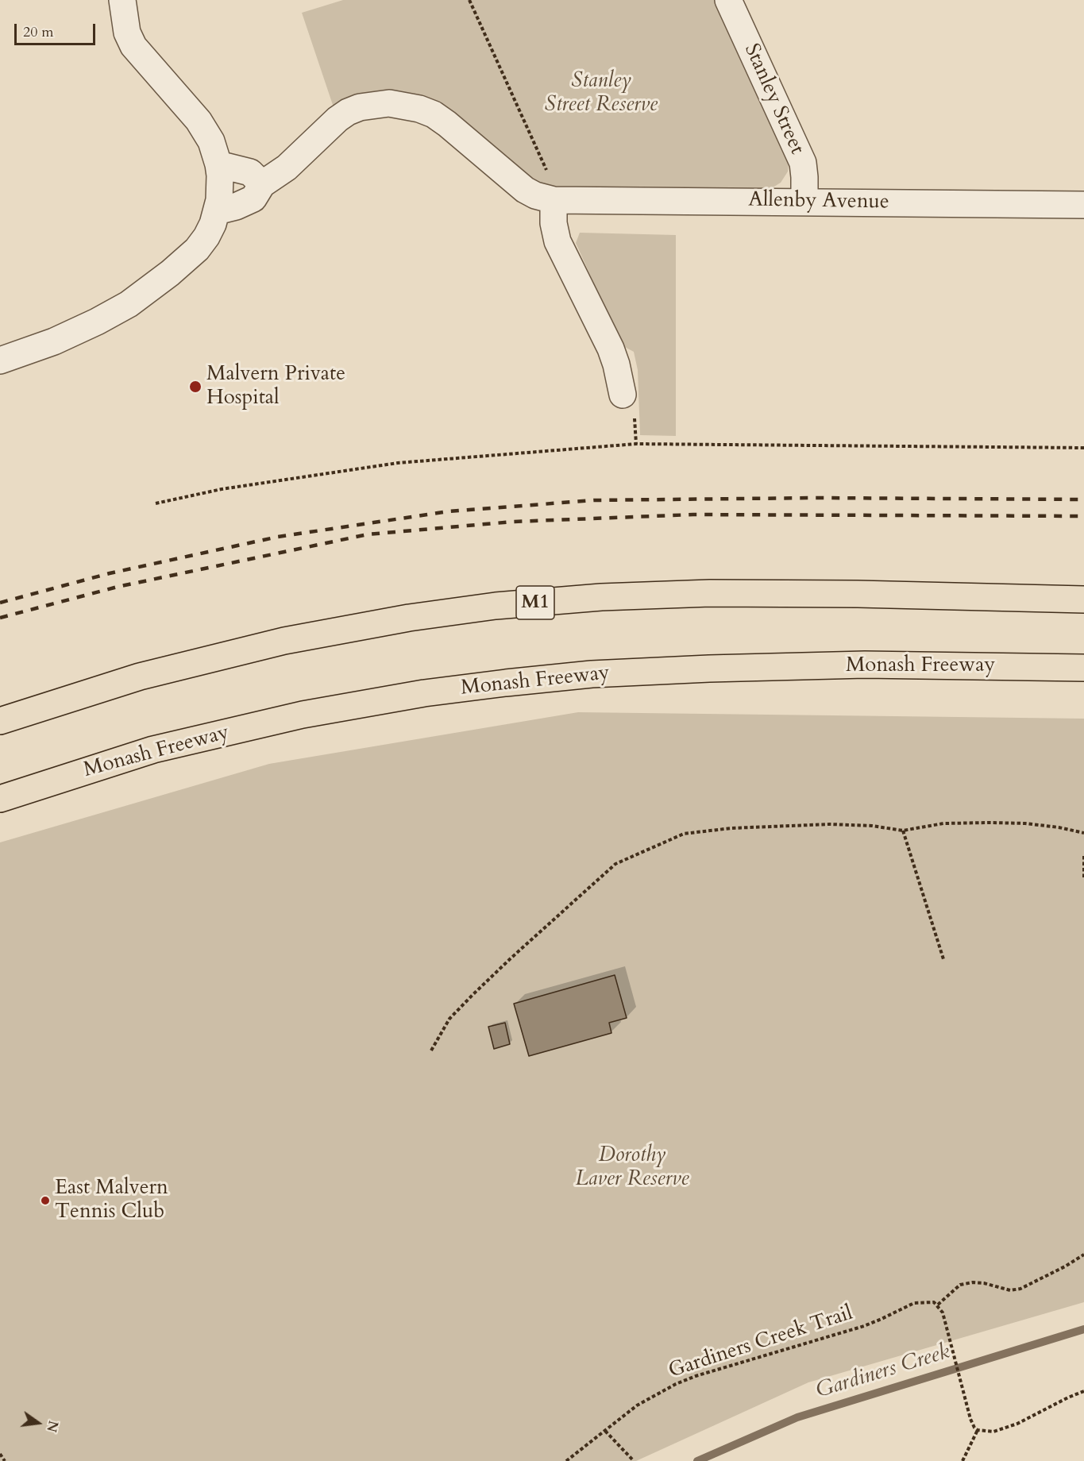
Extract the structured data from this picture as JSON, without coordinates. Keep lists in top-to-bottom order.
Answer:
{
  "streets": {
    "highway": ["M1", "Monash Freeway"],
    "street": ["Stanley Street", "Allenby Avenue"],
    "path": ["Gardiners Creek Trail"]
  },
  "crossings": [
    ["Stanley Street", "Allenby Avenue"]
  ],
  "water": ["Gardiners Creek"],
  "parks": ["Stanley Street Reserve", "Dorothy Laver Reserve"],
  "places": ["Malvern Private Hospital", "East Malvern Tennis Club"],
  "scale_bar": "20 m",
  "north": "right"
}
